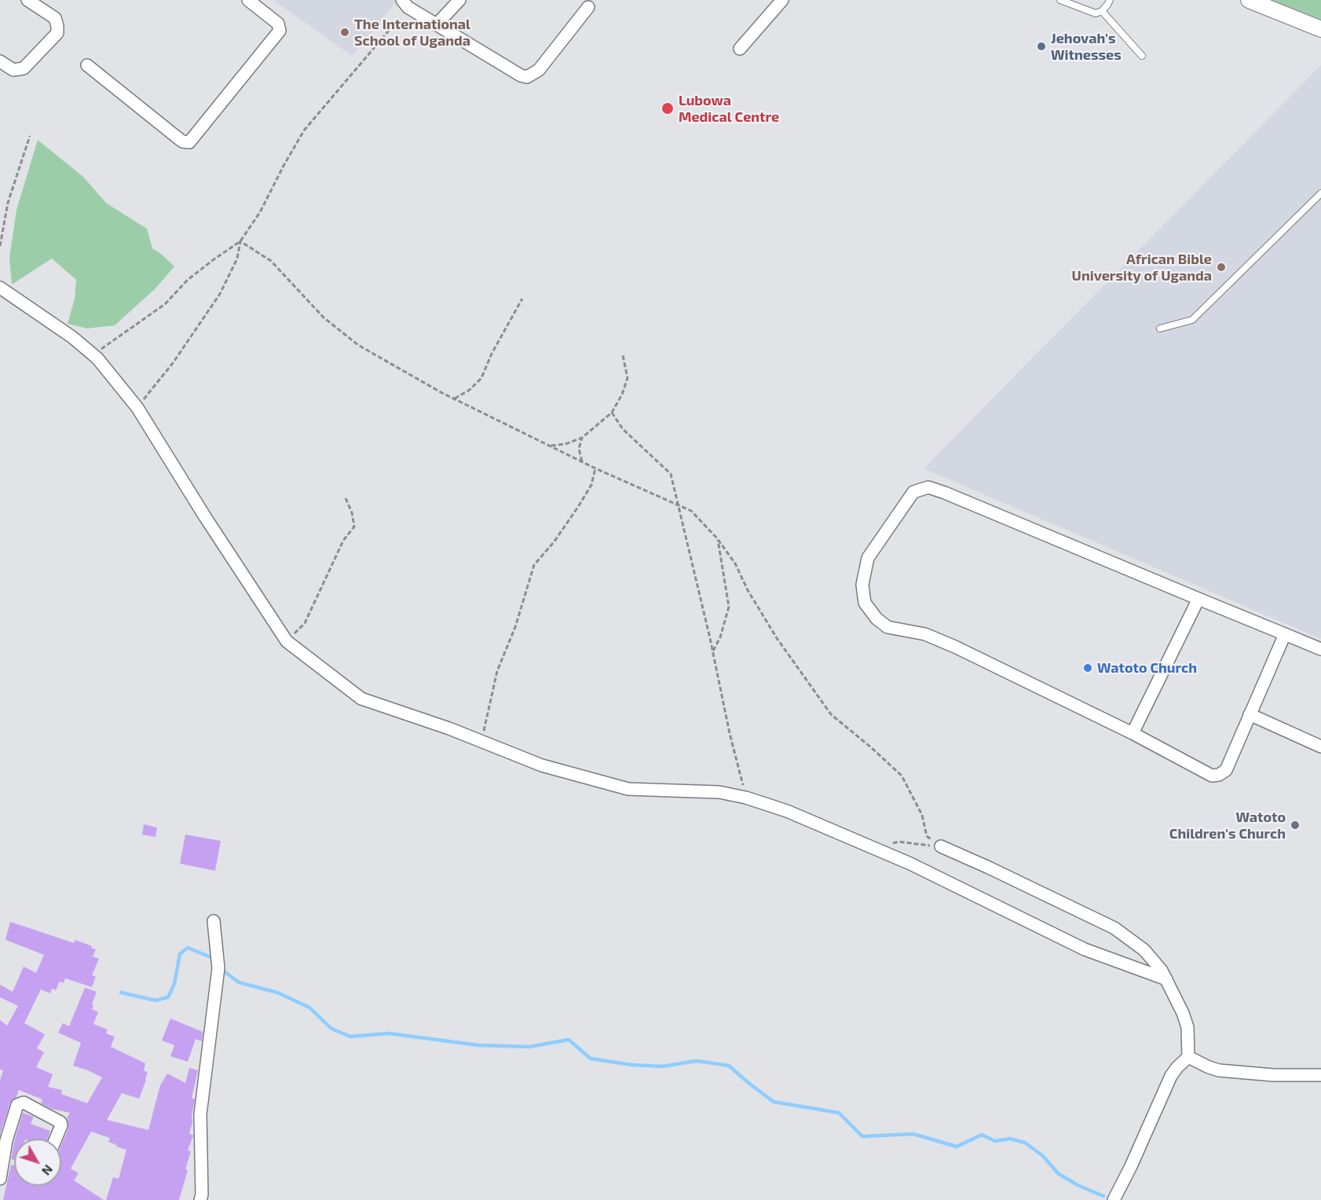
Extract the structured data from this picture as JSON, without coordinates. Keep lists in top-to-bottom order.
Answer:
{
  "places": [
    "The International School of Uganda",
    "Jehovah's Witnesses",
    "Lubowa Medical Centre",
    "African Bible University of Uganda",
    "Watoto Church",
    "Watoto Children's Church"
  ],
  "north": "bottom right"
}
